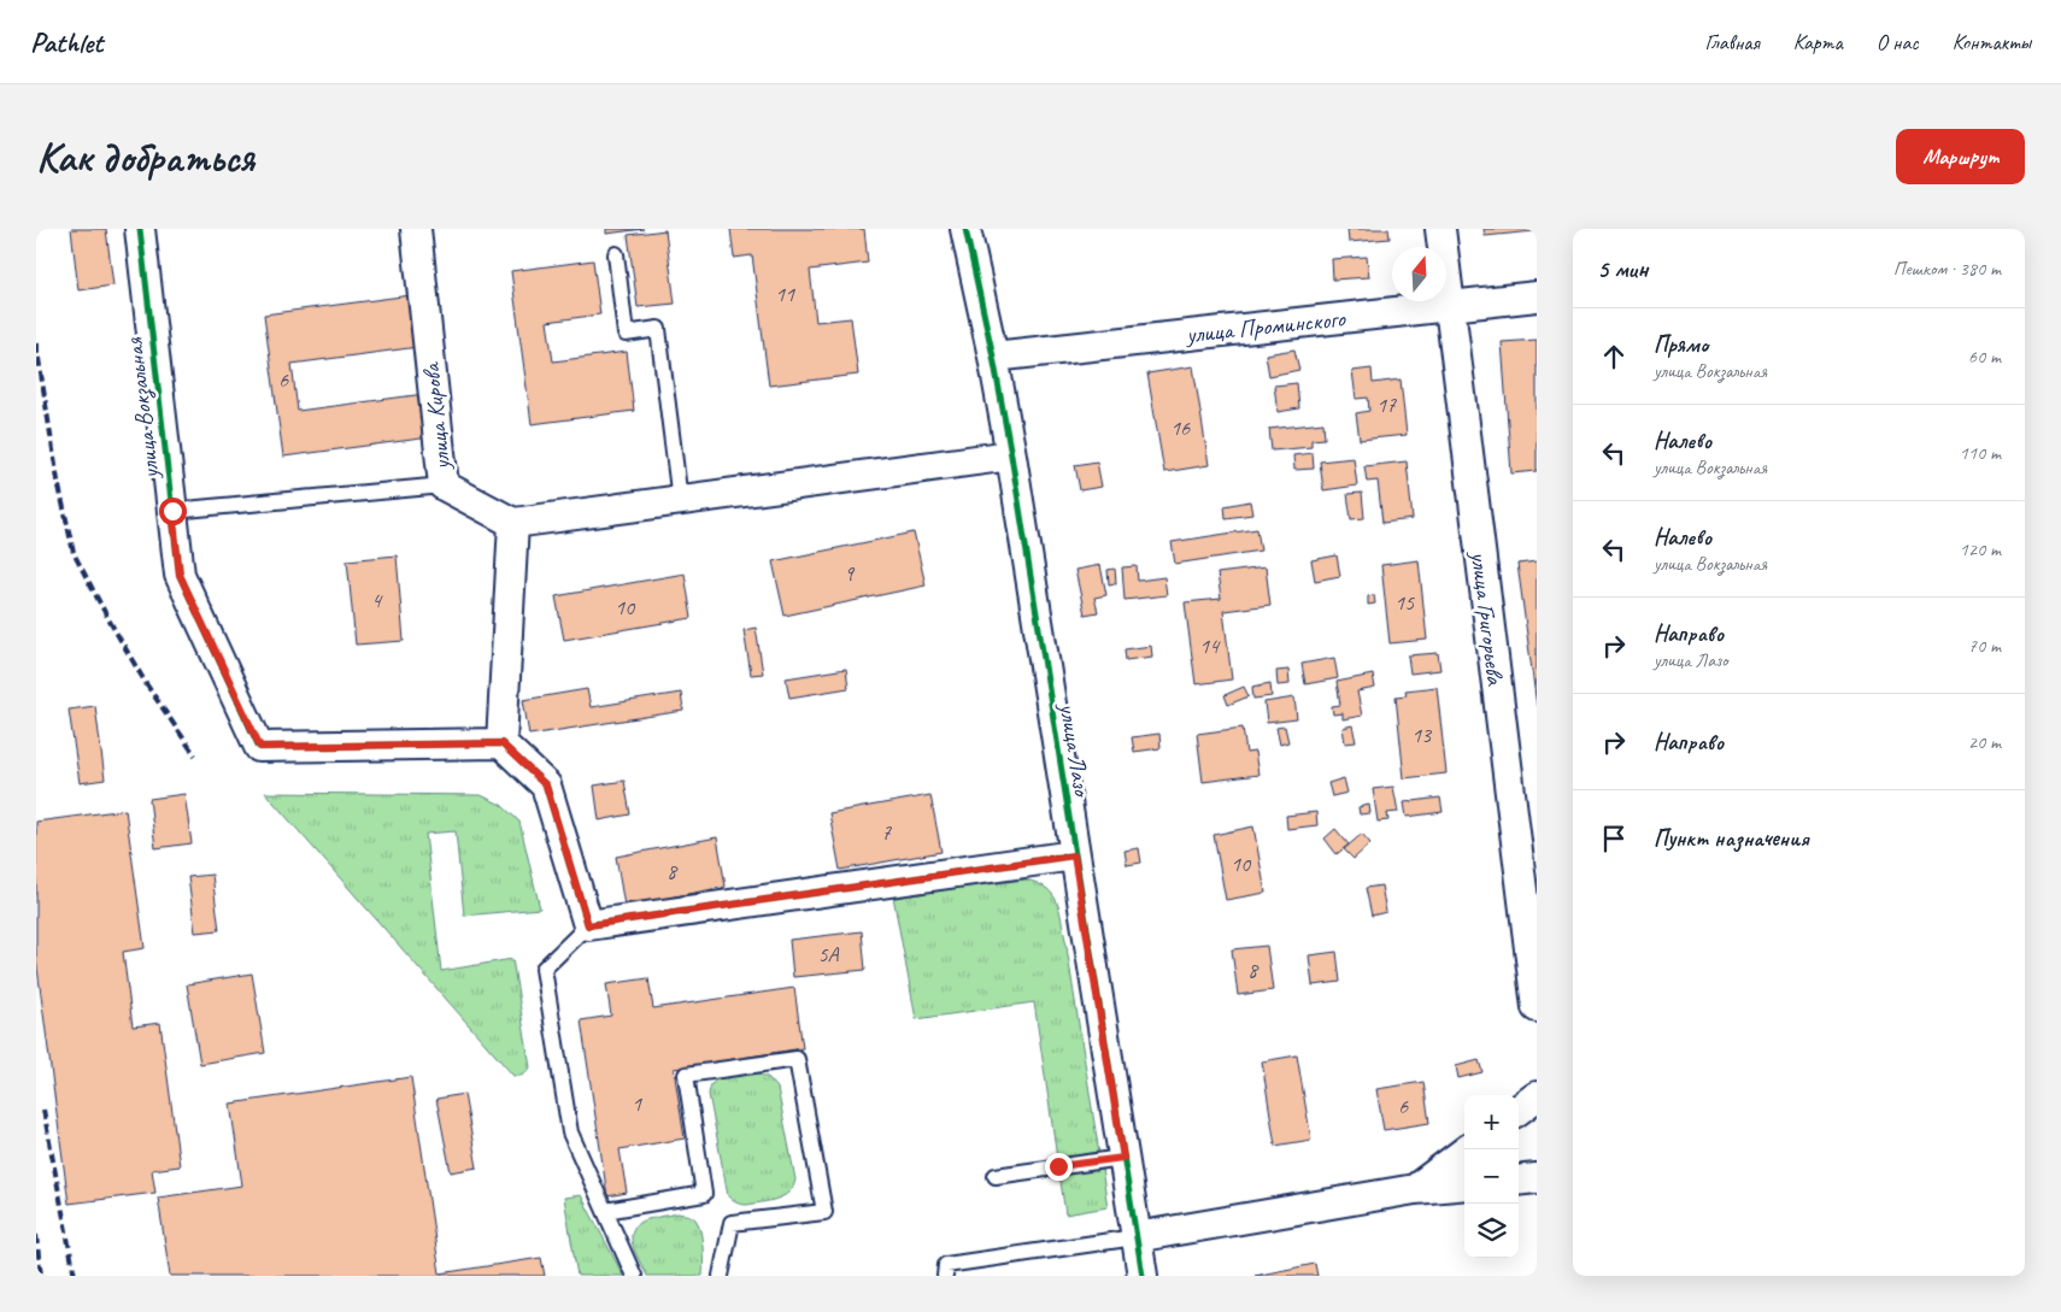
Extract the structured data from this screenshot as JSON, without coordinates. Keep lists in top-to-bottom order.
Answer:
{
  "streets": {
    "street": [
      "улица Проминского",
      "улица Вокзальная",
      "улица Кирова",
      "улица Григорьева",
      "улица Лазо"
    ]
  },
  "crossings": [
    ["улица Проминского", "улица Григорьева"],
    ["улица Проминского", "улица Лазо"]
  ],
  "house_numbers": [
    "11",
    "6",
    "17",
    "16",
    "9",
    "4",
    "15",
    "10",
    "14",
    "13",
    "7",
    "10",
    "8",
    "5А",
    "8",
    "1",
    "6"
  ],
  "north": "top",
  "page": {
    "header": "Pathlet",
    "nav": [
      "Главная",
      "Карта",
      "О нас",
      "Контакты"
    ],
    "buttons": "Маршрут",
    "title": "Как добраться",
    "heading": ["5 мин", "Пешком · 380 m"],
    "list": [
      ["Прямо", "улица Вокзальная", "60 m"],
      ["Налево", "улица Вокзальная", "110 m"],
      ["Налево", "улица Вокзальная", "120 m"],
      ["Направо", "улица Лазо", "70 m"],
      ["Направо", "20 m"],
      "Пункт назначения"
    ],
    "map_buttons": ["+", "−"]
  }
}
